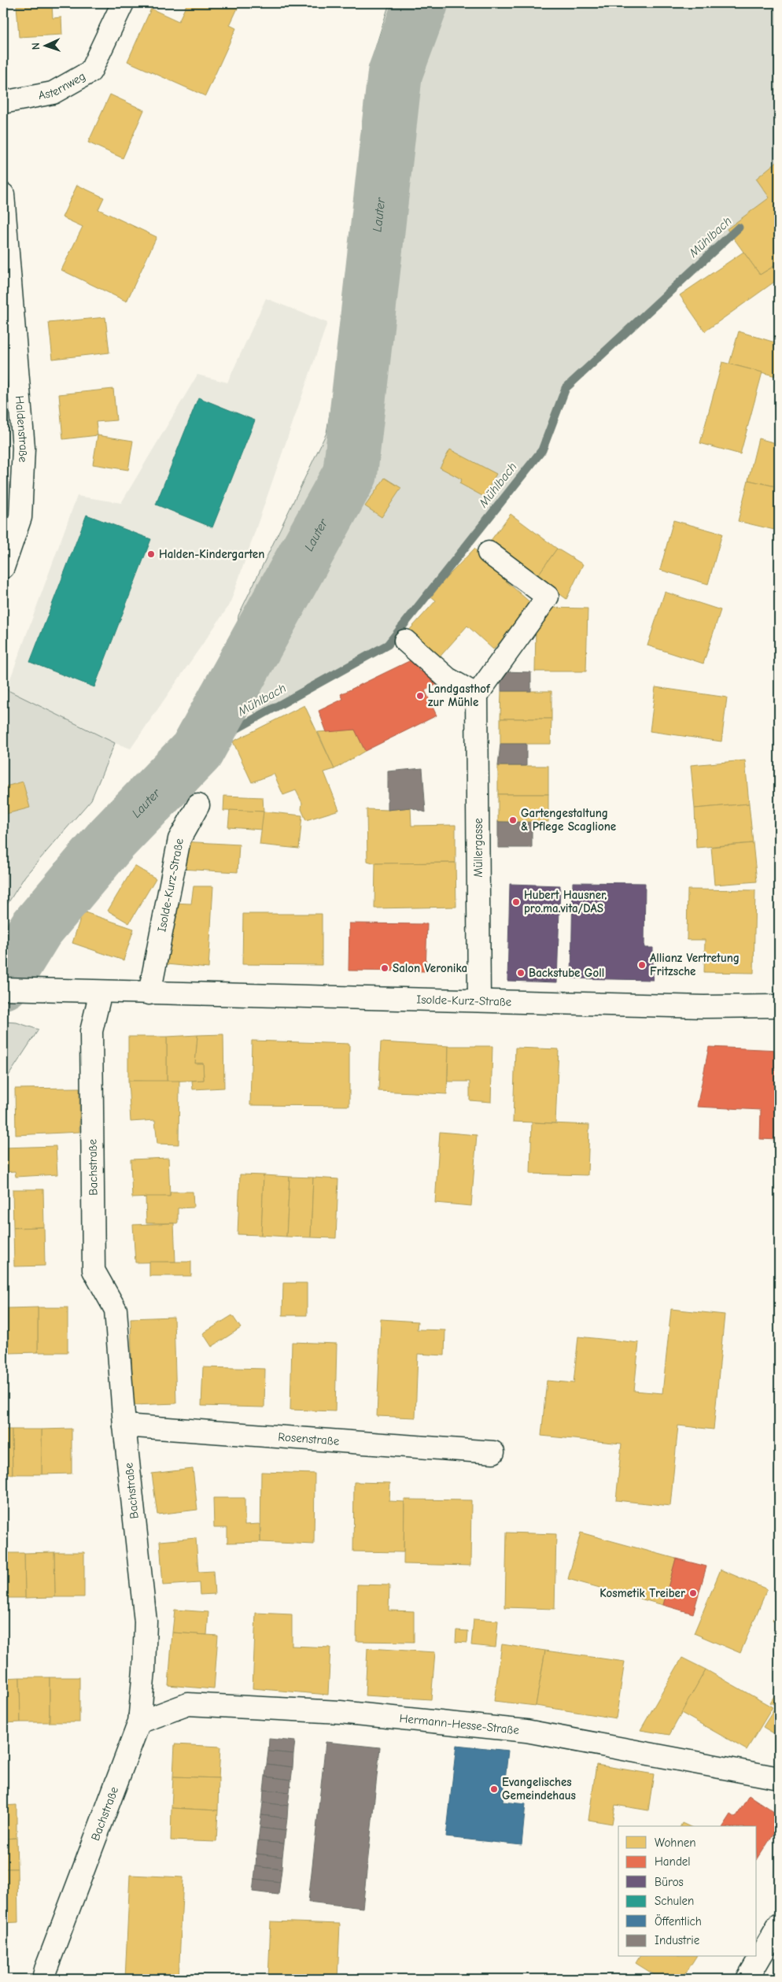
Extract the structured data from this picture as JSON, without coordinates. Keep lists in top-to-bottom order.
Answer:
{
  "streets": {
    "street": [
      "Asternweg",
      "Haldenstraße",
      "Müllergasse",
      "Isolde-Kurz-Straße",
      "Bachstraße",
      "Rosenstraße",
      "Hermann-Hesse-Straße"
    ]
  },
  "crossings": [
    ["Müllergasse", "Isolde-Kurz-Straße"],
    ["Isolde-Kurz-Straße", "Bachstraße"],
    ["Bachstraße", "Rosenstraße"],
    ["Bachstraße", "Hermann-Hesse-Straße"]
  ],
  "water": ["Lauter", "Mühlbach"],
  "places": [
    "Halden-Kindergarten",
    "Landgasthof zur Mühle",
    "Gartengestaltung & Pflege Scaglione",
    "Hubert Hausner, pro.ma.vita/DAS",
    "Allianz Vertretung Fritzsche",
    "Salon Veronika",
    "Backstube Goll",
    "Kosmetik Treiber",
    "Evangelisches Gemeindehaus"
  ],
  "legend": [
    "Wohnen",
    "Handel",
    "Büros",
    "Schulen",
    "Öffentlich",
    "Industrie"
  ],
  "north": "left"
}
